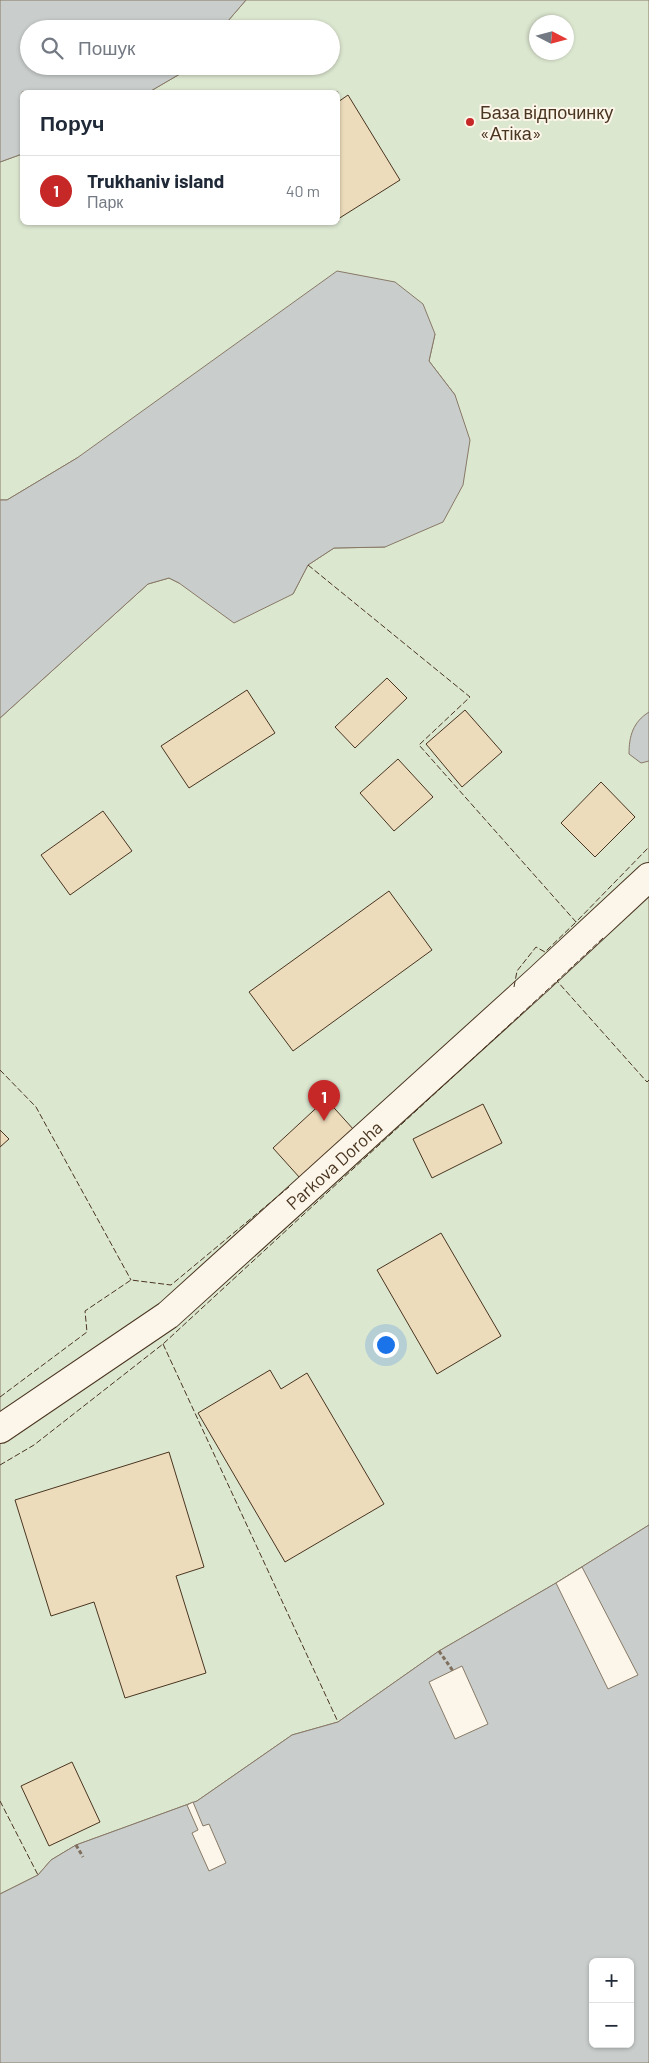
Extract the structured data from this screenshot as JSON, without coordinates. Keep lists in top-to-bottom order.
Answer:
{
  "streets": {
    "street": ["Parkova Doroha"]
  },
  "places": ["База відпочинку «Атіка»"],
  "north": "right",
  "page": {
    "search": "Пошук",
    "heading": "Поруч",
    "list": [
      {
        "mark": "1",
        "name": "Trukhaniv island",
        "note": "Парк",
        "value": "40 m"
      }
    ],
    "pins": "1",
    "map_buttons": ["+", "−"]
  }
}
